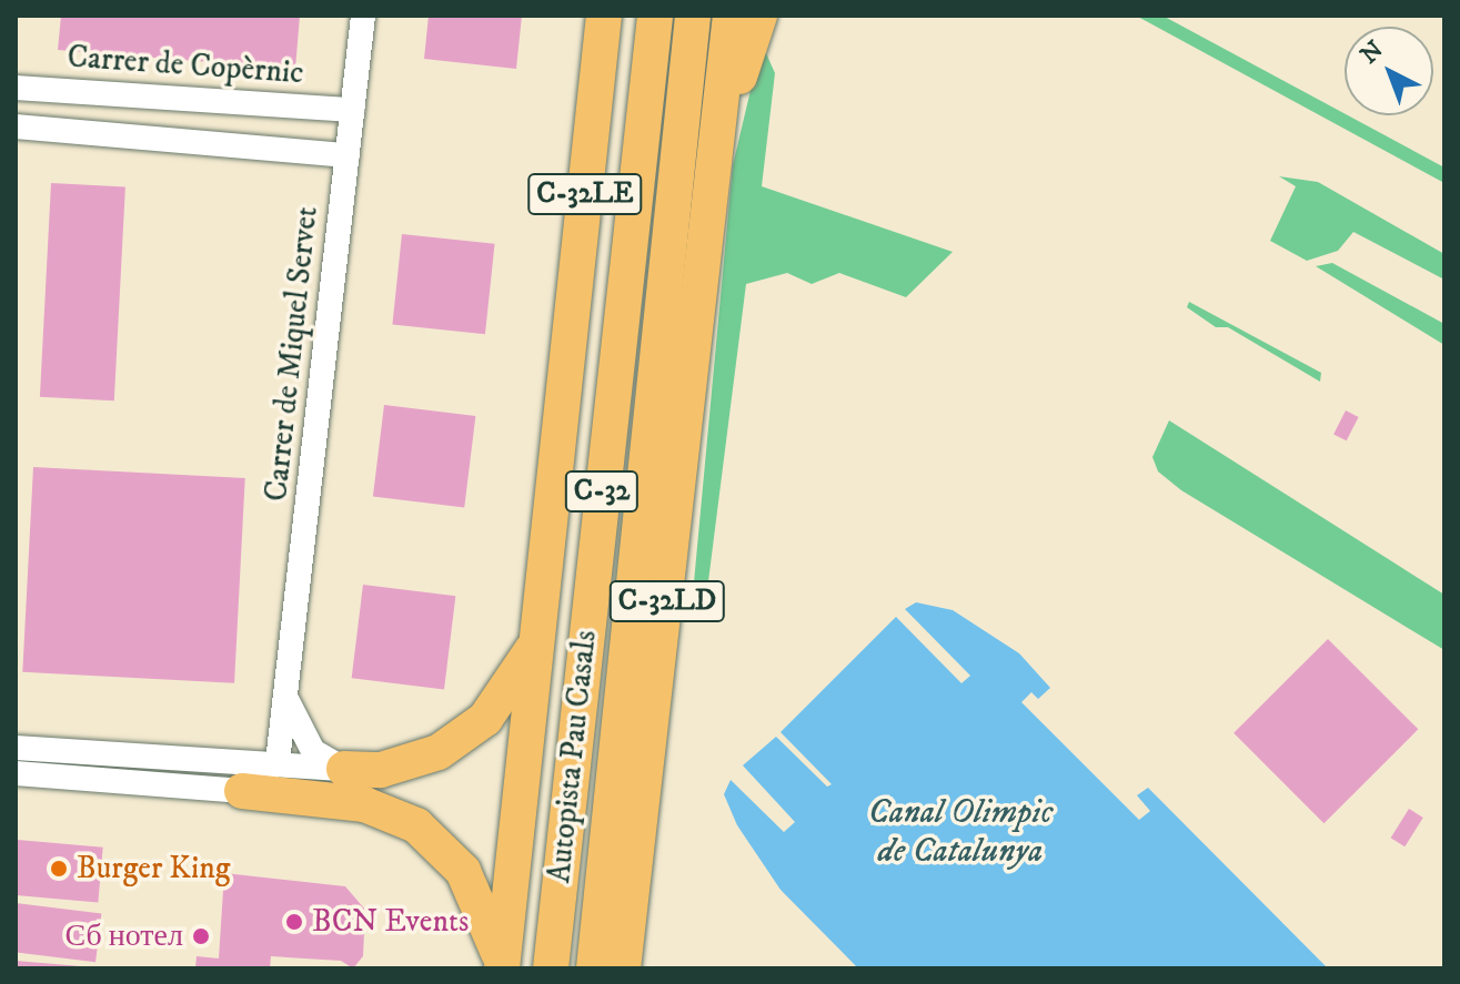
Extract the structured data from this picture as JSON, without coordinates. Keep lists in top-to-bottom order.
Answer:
{
  "streets": {
    "highway": [
      "C-32LE",
      "C-32",
      "C-32LD",
      "Autopista Pau Casals"
    ],
    "street": ["Carrer de Copèrnic", "Carrer de Miquel Servet"]
  },
  "crossings": [
    ["Carrer de Copèrnic", "Carrer de Miquel Servet"]
  ],
  "water": ["Canal Olimpic de Catalunya"],
  "places": ["Burger King", "BCN Events", "Сб нотел"],
  "north": "top left"
}
